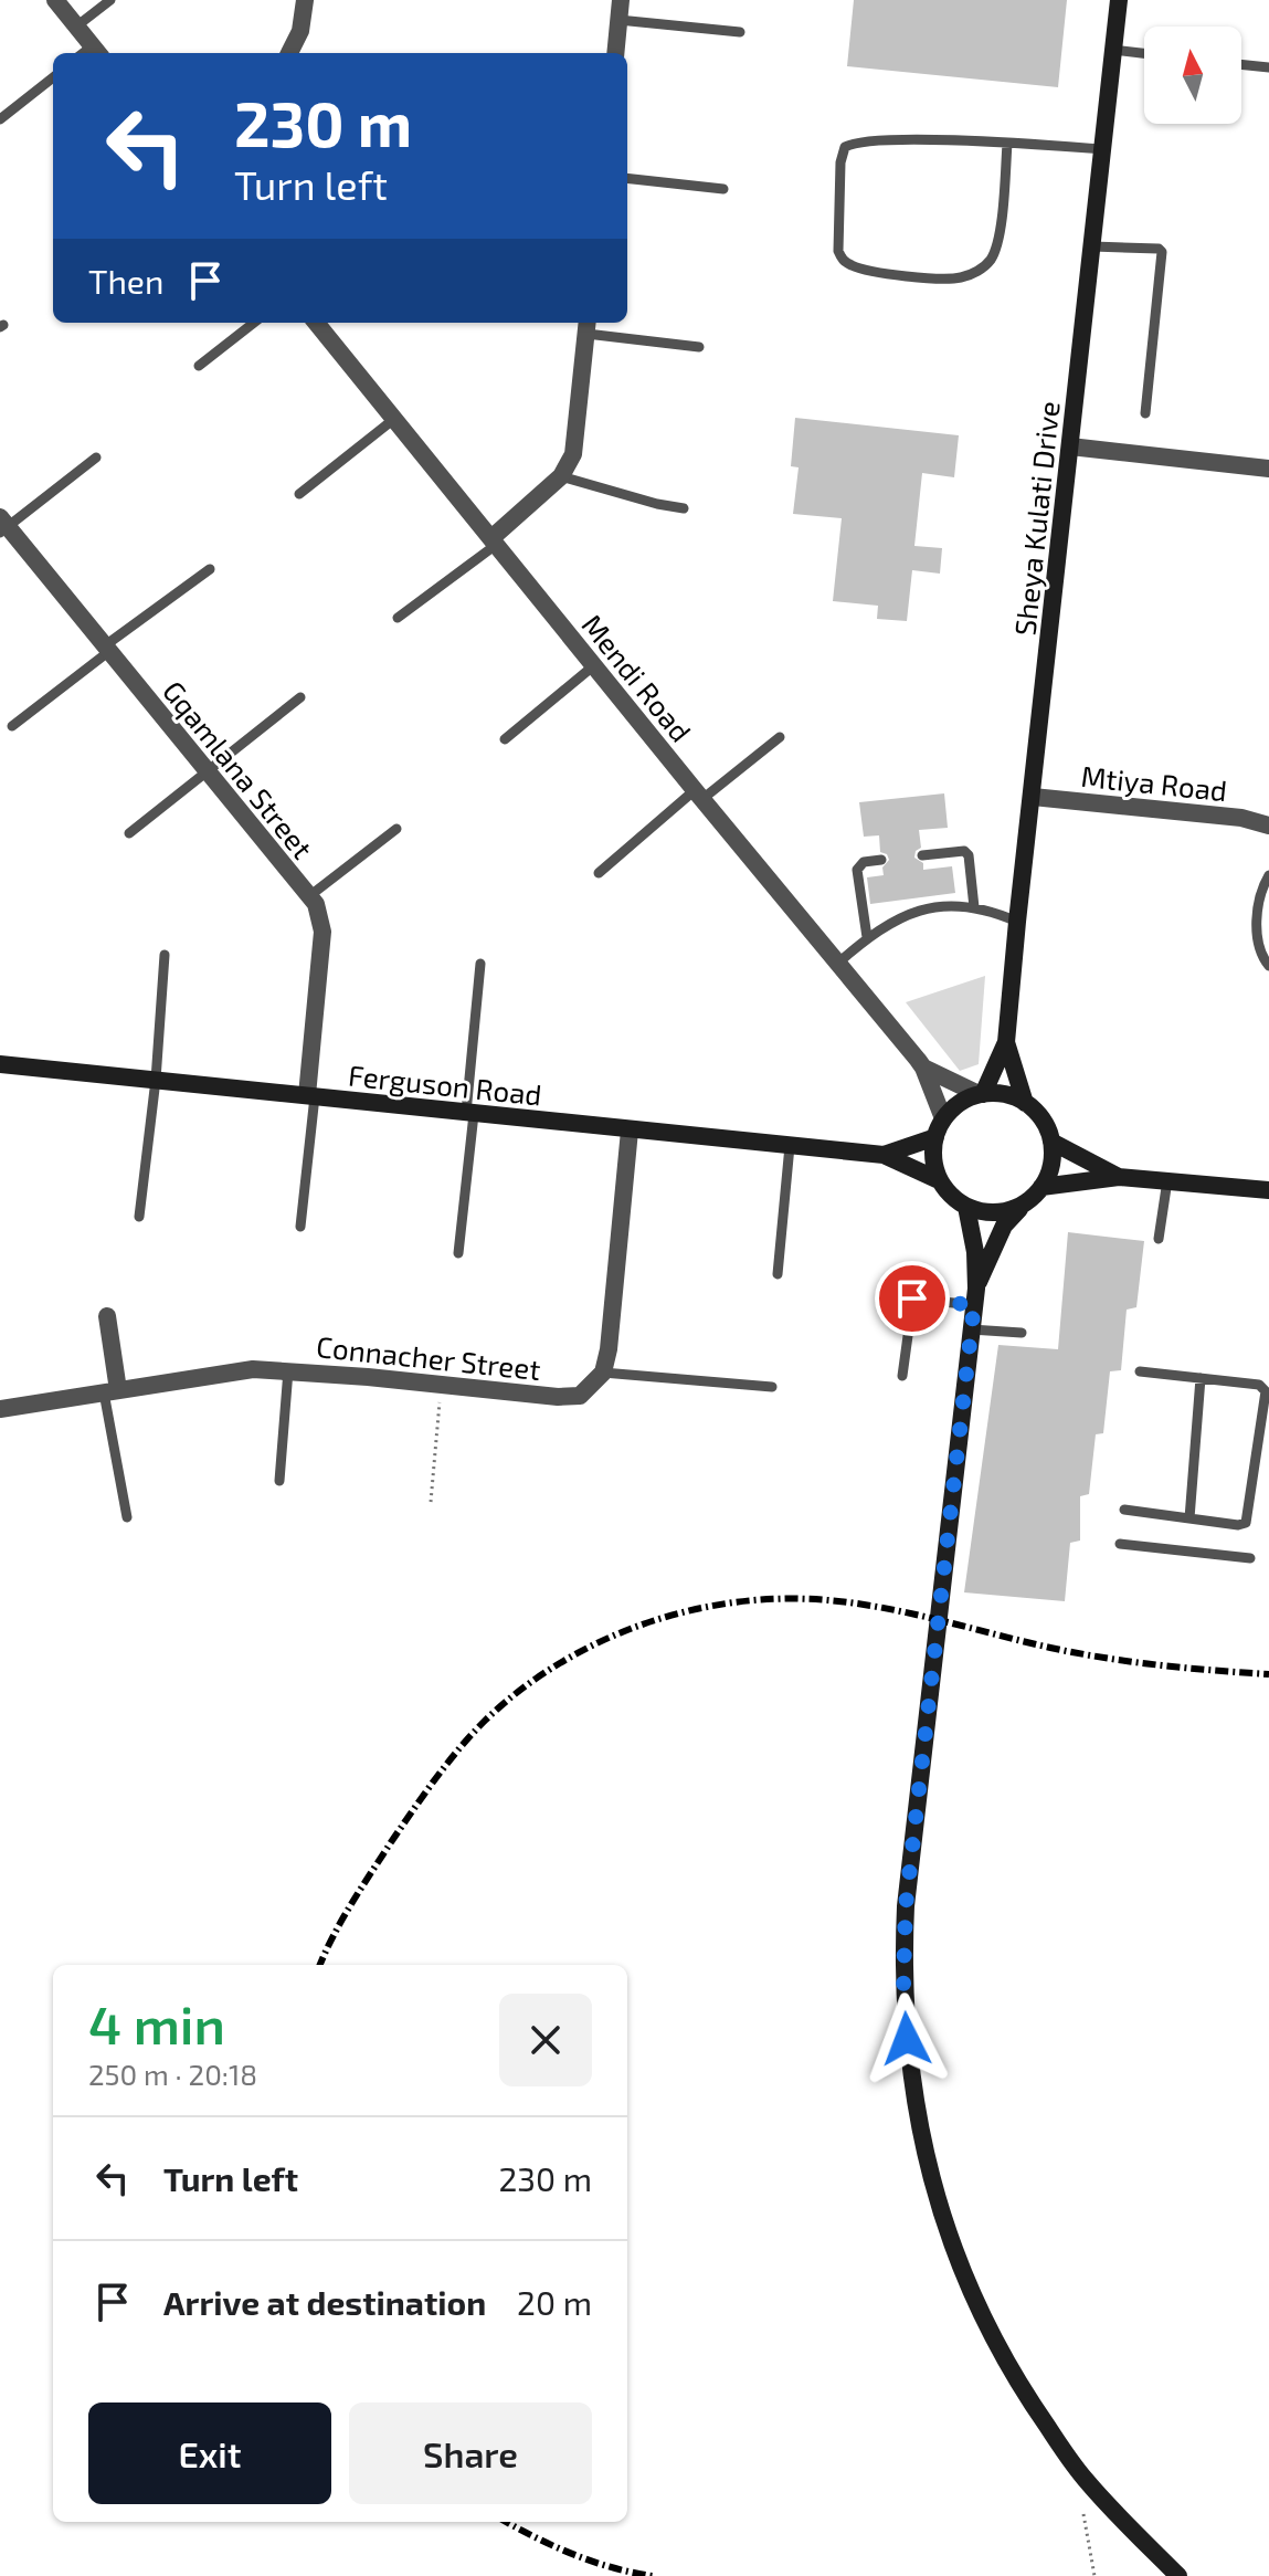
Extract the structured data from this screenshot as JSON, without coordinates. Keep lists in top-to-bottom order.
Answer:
{
  "streets": {
    "main road": ["Sheya Kulati Drive", "Ferguson Road"],
    "street": [
      "Mendi Road",
      "Gqamlana Street",
      "Mtiya Road",
      "Connacher Street"
    ]
  },
  "crossings": [
    ["Sheya Kulati Drive", "Mendi Road"],
    ["Sheya Kulati Drive", "Mtiya Road"],
    ["Sheya Kulati Drive", "Ferguson Road"],
    ["Mendi Road", "Ferguson Road"],
    ["Gqamlana Street", "Ferguson Road"]
  ],
  "north": "top",
  "page": {
    "turn": ["230 m", "Turn left"],
    "then": "Then",
    "heading": ["4 min", "250 m · 20:18"],
    "list": [
      {
        "name": "Turn left",
        "value": "230 m"
      },
      {
        "name": "Arrive at destination",
        "value": "20 m"
      }
    ],
    "buttons": ["Exit", "Share"]
  }
}
